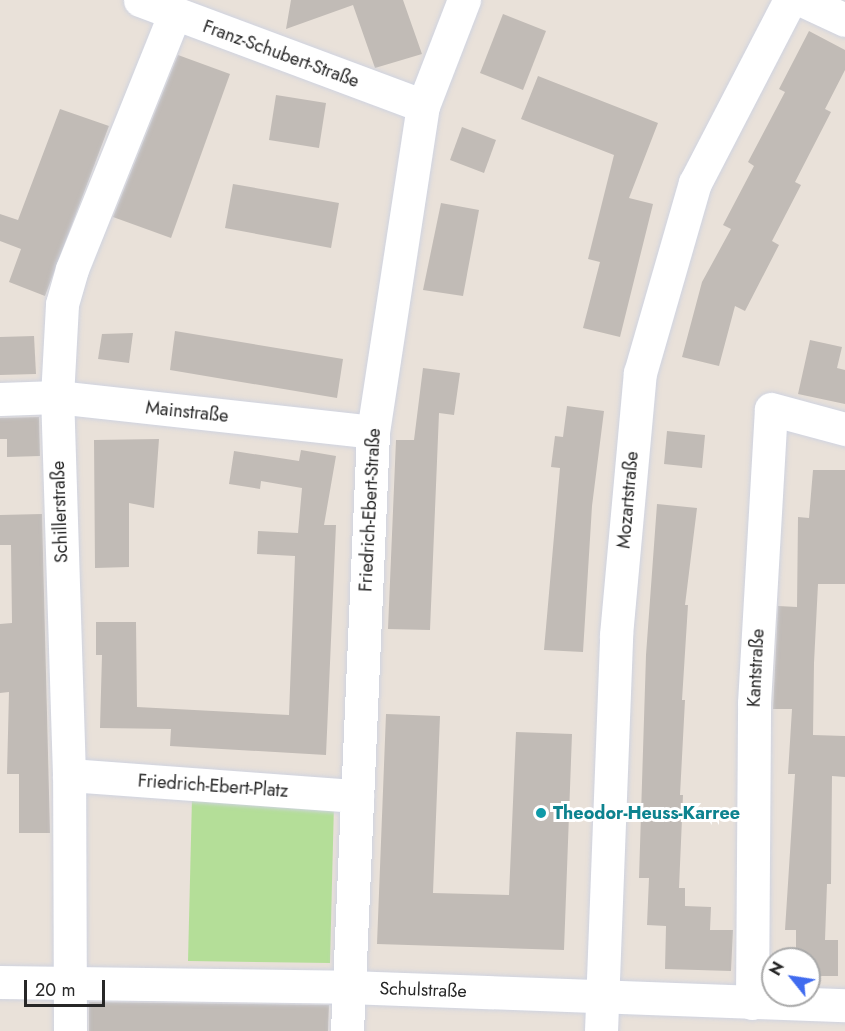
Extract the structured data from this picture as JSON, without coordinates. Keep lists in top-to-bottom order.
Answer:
{
  "streets": {
    "street": [
      "Franz-Schubert-Straße",
      "Mainstraße",
      "Mozartstraße",
      "Friedrich-Ebert-Straße",
      "Schillerstraße",
      "Kantstraße",
      "Friedrich-Ebert-Platz",
      "Schulstraße"
    ]
  },
  "crossings": [
    ["Franz-Schubert-Straße", "Friedrich-Ebert-Straße"],
    ["Franz-Schubert-Straße", "Schillerstraße"],
    ["Mainstraße", "Friedrich-Ebert-Straße"],
    ["Mainstraße", "Schillerstraße"],
    ["Mozartstraße", "Schulstraße"],
    ["Friedrich-Ebert-Straße", "Friedrich-Ebert-Platz"],
    ["Friedrich-Ebert-Straße", "Schulstraße"],
    ["Schillerstraße", "Friedrich-Ebert-Platz"],
    ["Schillerstraße", "Schulstraße"],
    ["Kantstraße", "Schulstraße"]
  ],
  "places": ["Theodor-Heuss-Karree"],
  "scale_bar": "20 m",
  "north": "top left"
}
